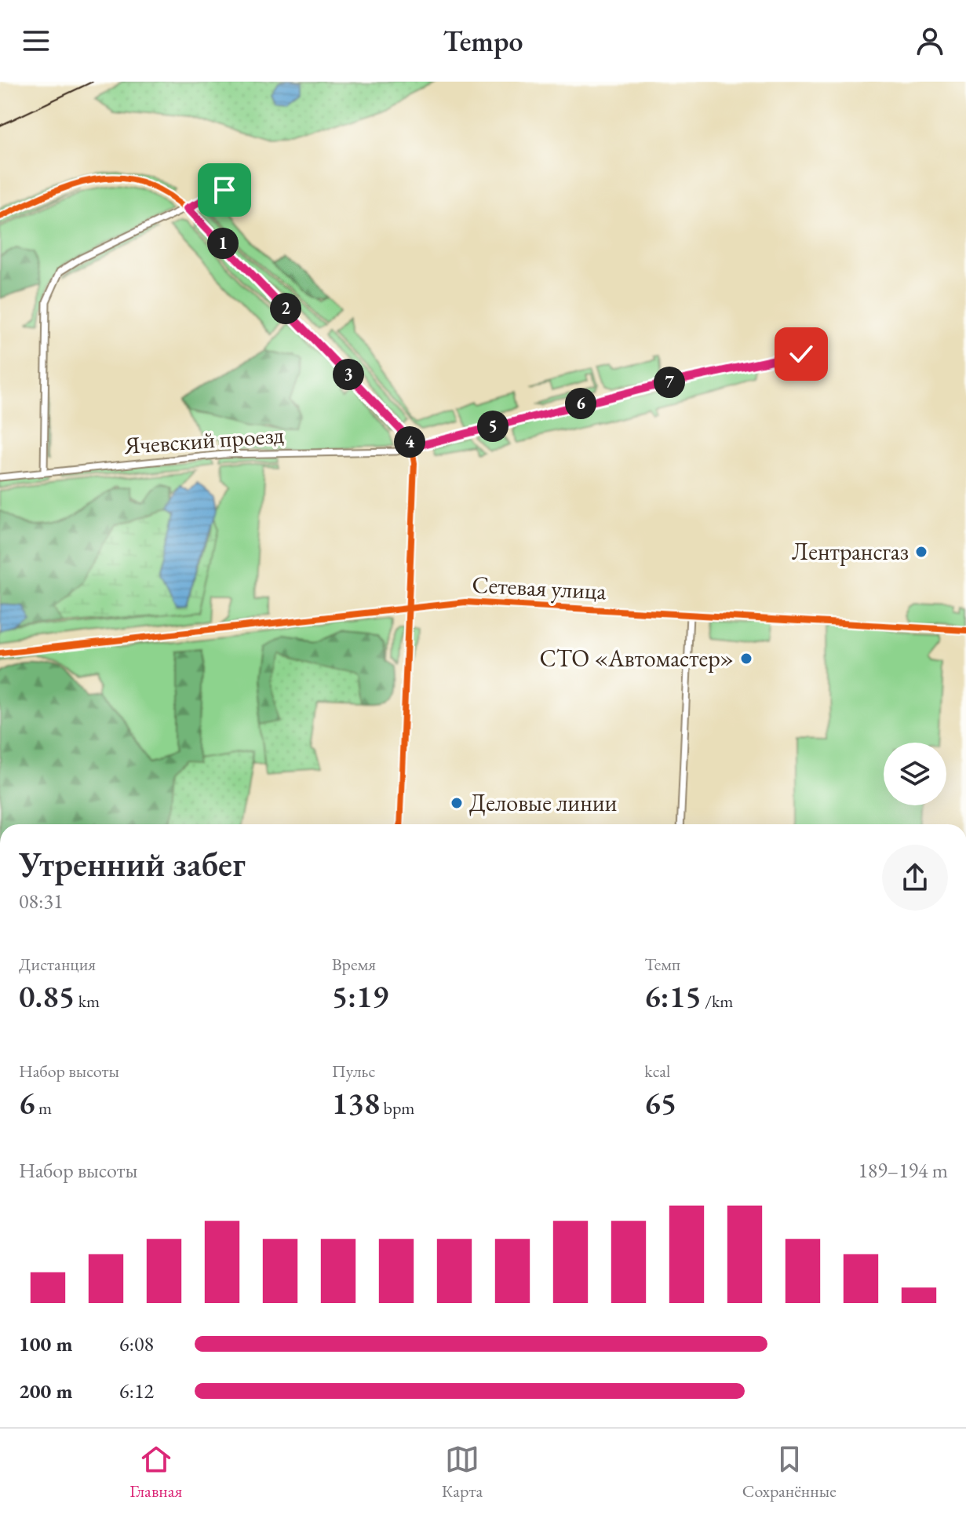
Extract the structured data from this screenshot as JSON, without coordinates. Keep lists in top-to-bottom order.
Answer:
{
  "streets": {
    "street": ["Ячевский проезд", "Сетевая улица"]
  },
  "places": ["Лентрансгаз", "СТО «Автомастер»", "Деловые линии"],
  "page": {
    "header": "Tempo",
    "pins": [
      "1",
      "2",
      "3",
      "7",
      "6",
      "5",
      "4"
    ],
    "heading": ["Утренний забег", "08:31"],
    "stats": [
      ["Дистанция", "0.85 km"],
      ["Время", "5:19"],
      ["Темп", "6:15 /km"],
      ["Набор высоты", "6 m"],
      ["Пульс", "138 bpm"],
      ["kcal", "65"]
    ],
    "chart": ["Набор высоты", "189–194 m"],
    "list": [
      {
        "name": "100 m",
        "note": "6:08"
      },
      {
        "name": "200 m",
        "note": "6:12"
      }
    ],
    "tabs": ["Главная", "Карта", "Сохранённые"]
  }
}
